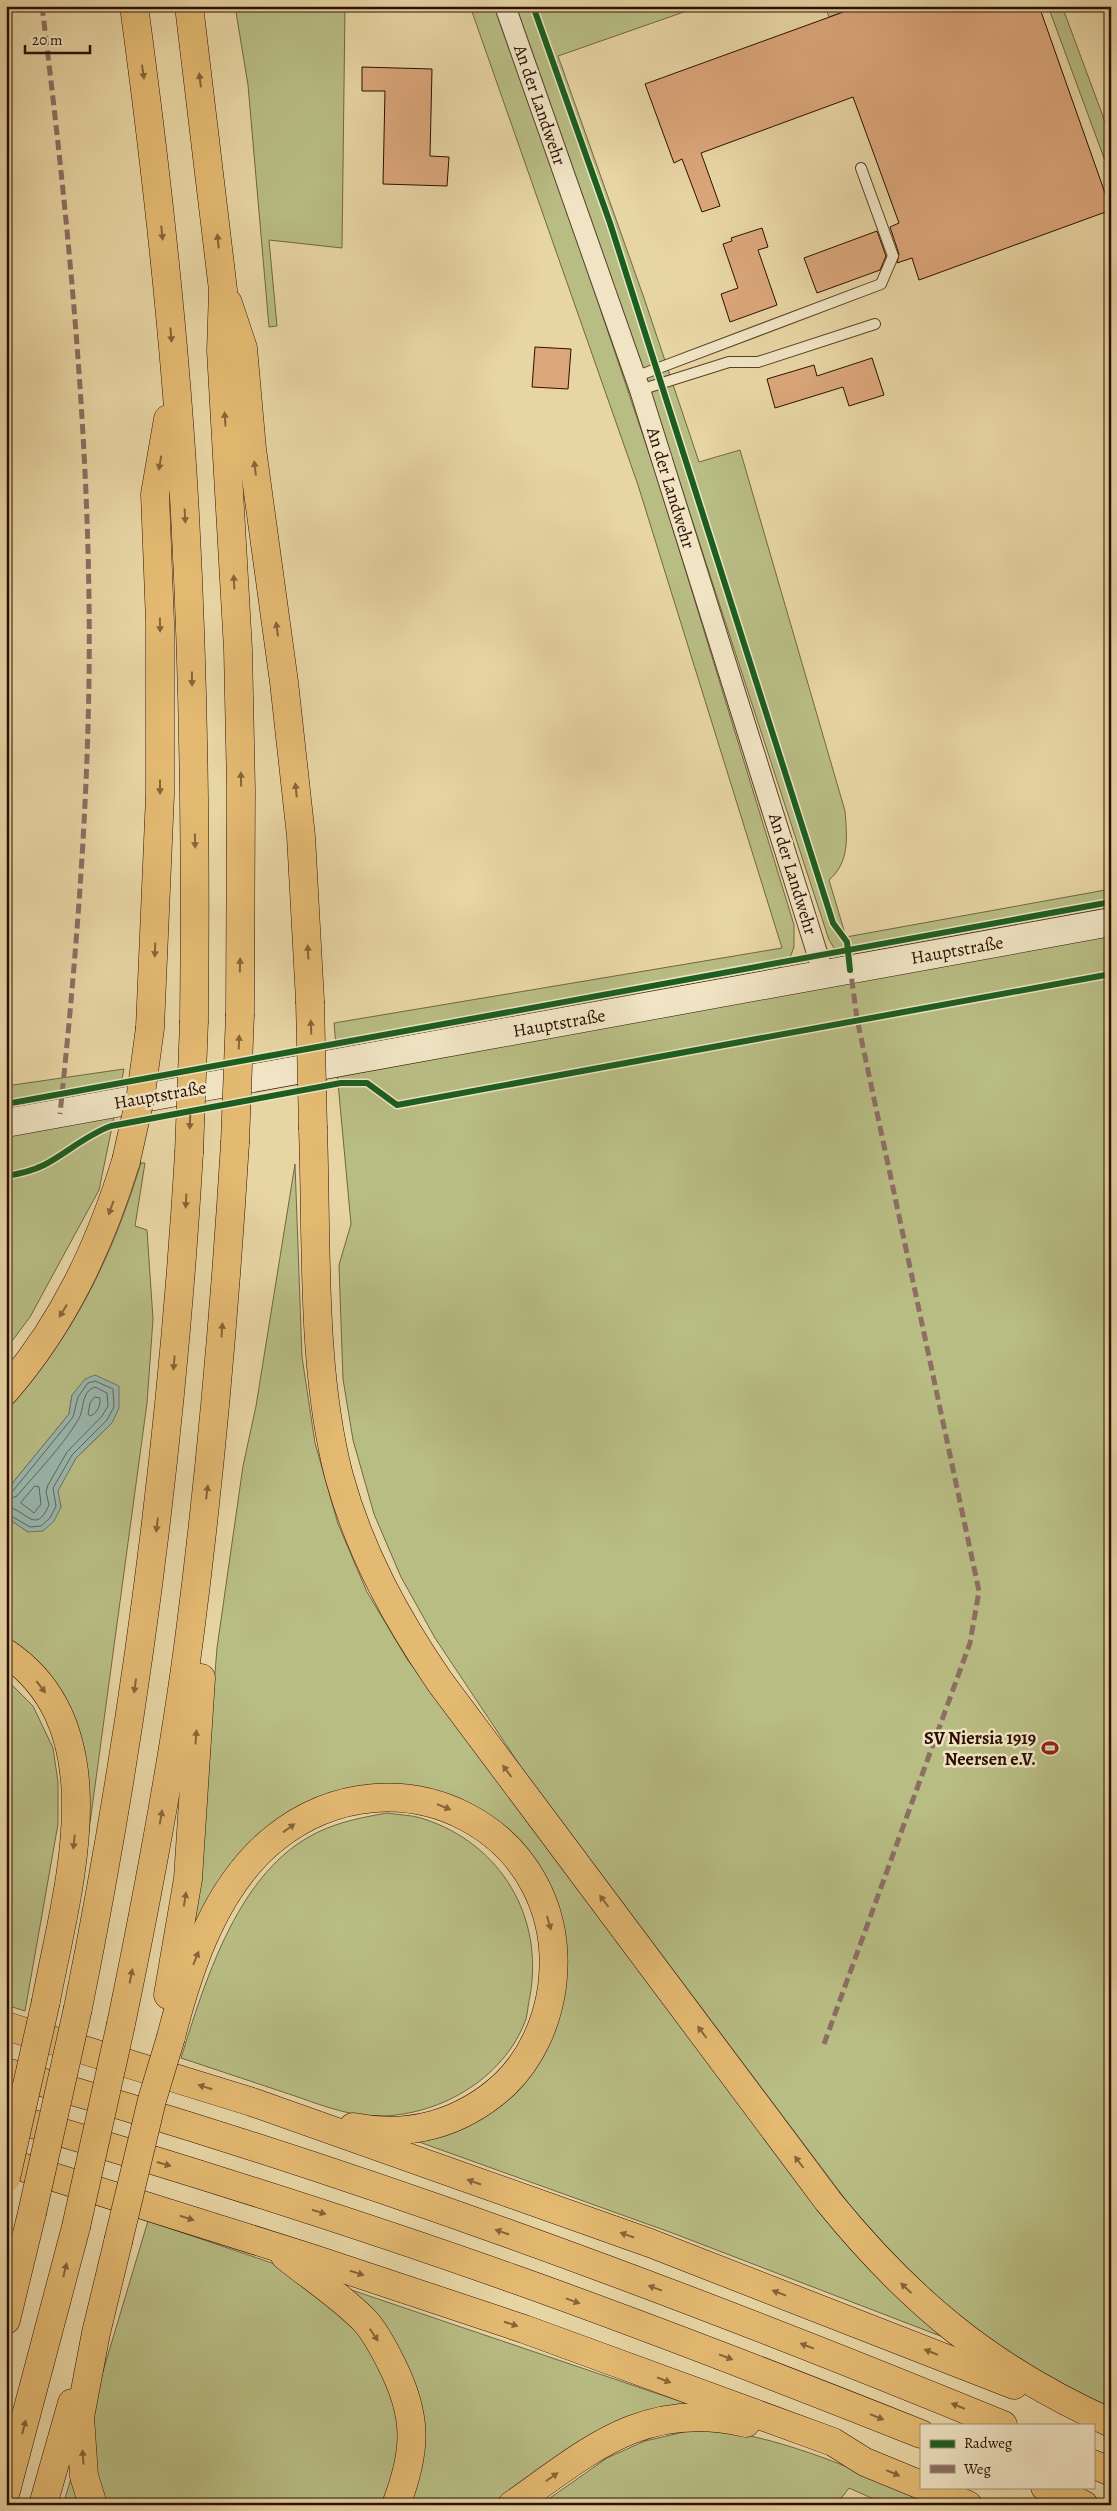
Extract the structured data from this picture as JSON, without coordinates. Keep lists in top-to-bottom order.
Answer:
{
  "streets": {
    "street": ["An der Landwehr", "Hauptstraße"]
  },
  "crossings": [
    ["An der Landwehr", "Hauptstraße"]
  ],
  "places": {
    "sports": ["SV Niersia 1919 Neersen e.V."]
  },
  "legend": ["Radweg", "Weg"],
  "scale_bar": "20 m"
}
